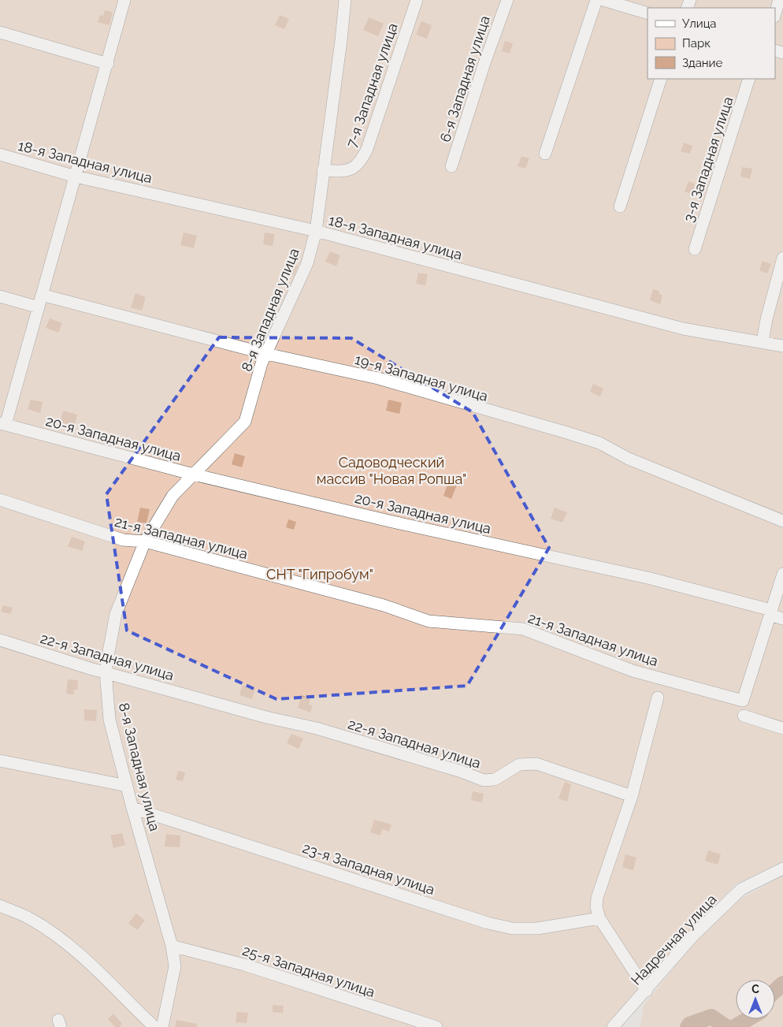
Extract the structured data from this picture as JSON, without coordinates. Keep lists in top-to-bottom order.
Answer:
{
  "streets": {
    "street": [
      "6-я Западная улица",
      "7-я Западная улица",
      "3-я Западная улица",
      "18-я Западная улица",
      "8-я Западная улица",
      "19-я Западная улица",
      "20-я Западная улица",
      "21-я Западная улица",
      "22-я Западная улица",
      "23-я Западная улица",
      "Надречная улица",
      "25-я Западная улица"
    ]
  },
  "crossings": [
    ["7-я Западная улица", "8-я Западная улица"],
    ["18-я Западная улица", "8-я Западная улица"],
    ["8-я Западная улица", "19-я Западная улица"],
    ["8-я Западная улица", "20-я Западная улица"],
    ["8-я Западная улица", "21-я Западная улица"],
    ["8-я Западная улица", "22-я Западная улица"],
    ["8-я Западная улица", "23-я Западная улица"],
    ["8-я Западная улица", "25-я Западная улица"],
    ["20-я Западная улица", "21-я Западная улица"]
  ],
  "parks": ["Садоводческий массив \"Новая Ропша\"", "СНТ \"Гипробум\""],
  "legend": ["Улица", "Парк", "Здание"],
  "north": "top"
}
